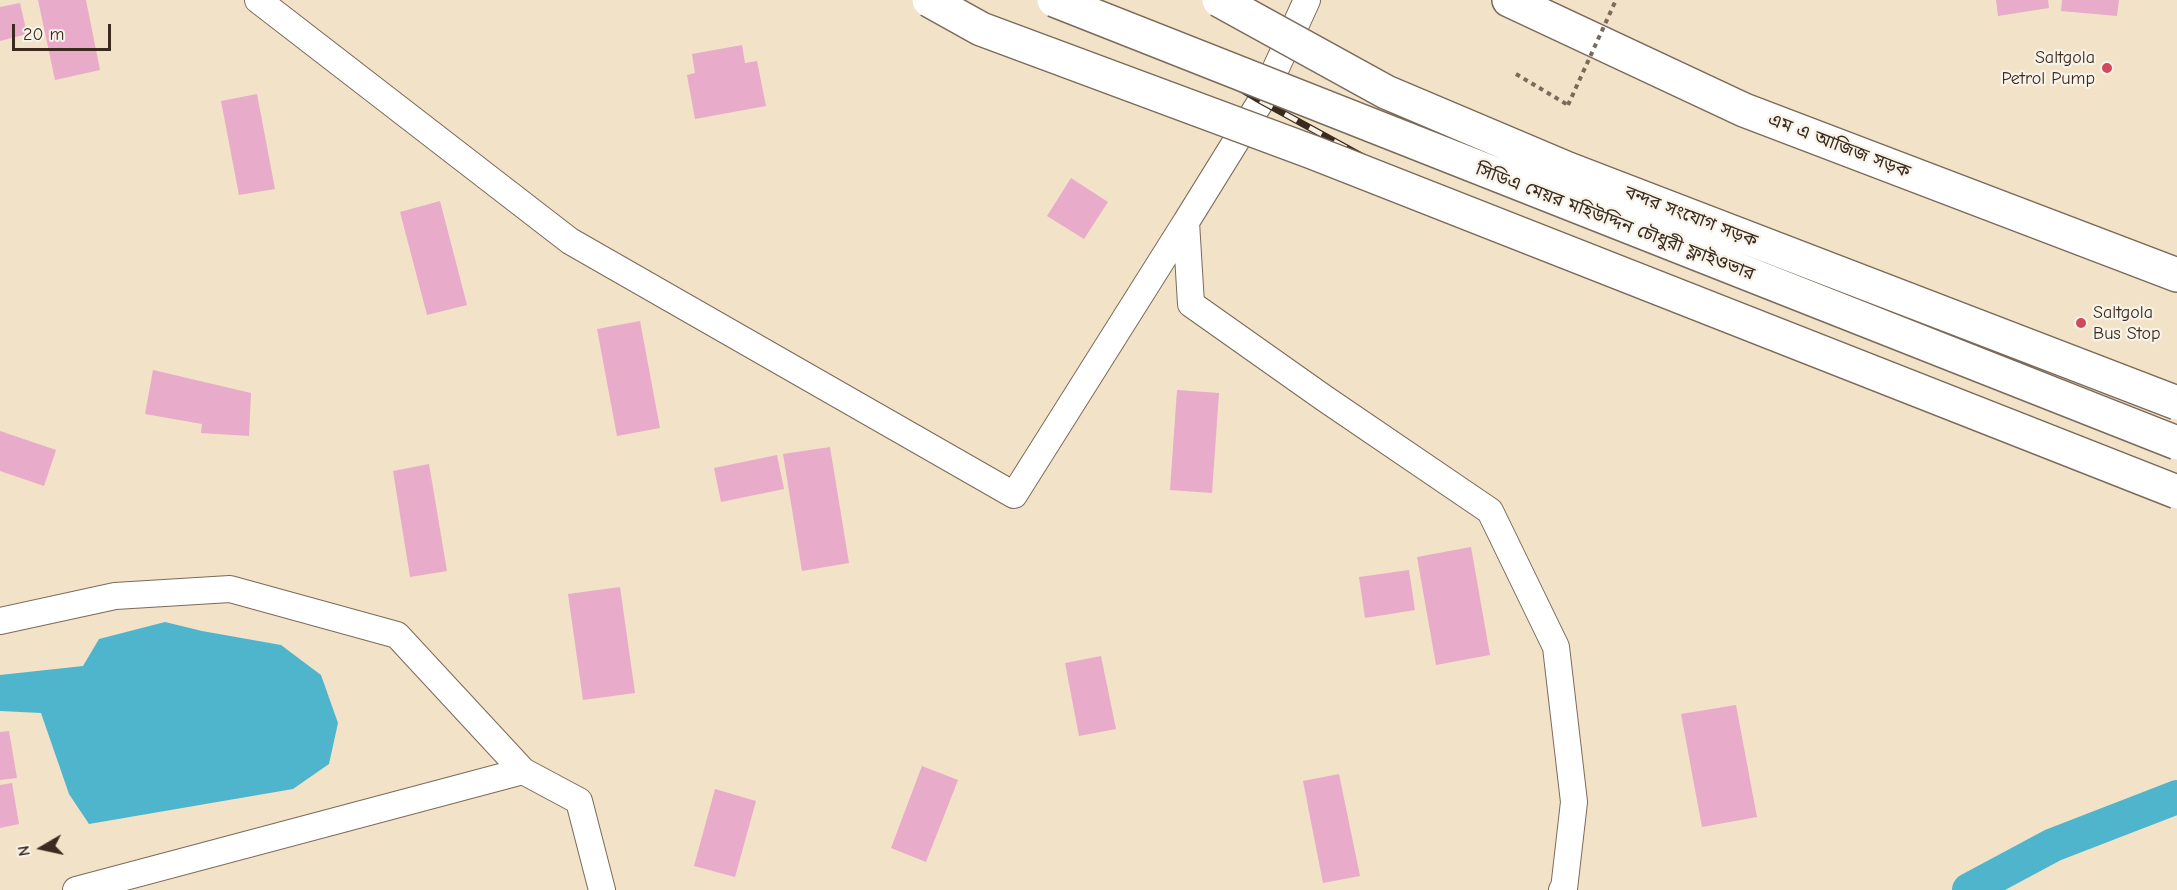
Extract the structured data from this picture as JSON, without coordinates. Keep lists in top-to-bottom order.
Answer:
{
  "streets": {
    "main road": ["এম এ আজিজ সড়ক", "বন্দর সংযোগ সড়ক", "সিডিএ মেয়র মহিউদ্দিন চৌধুরী ফ্লাইওভার"]
  },
  "places": ["Saltgola Petrol Pump", "Saltgola Bus Stop"],
  "scale_bar": "20 m",
  "north": "left"
}
